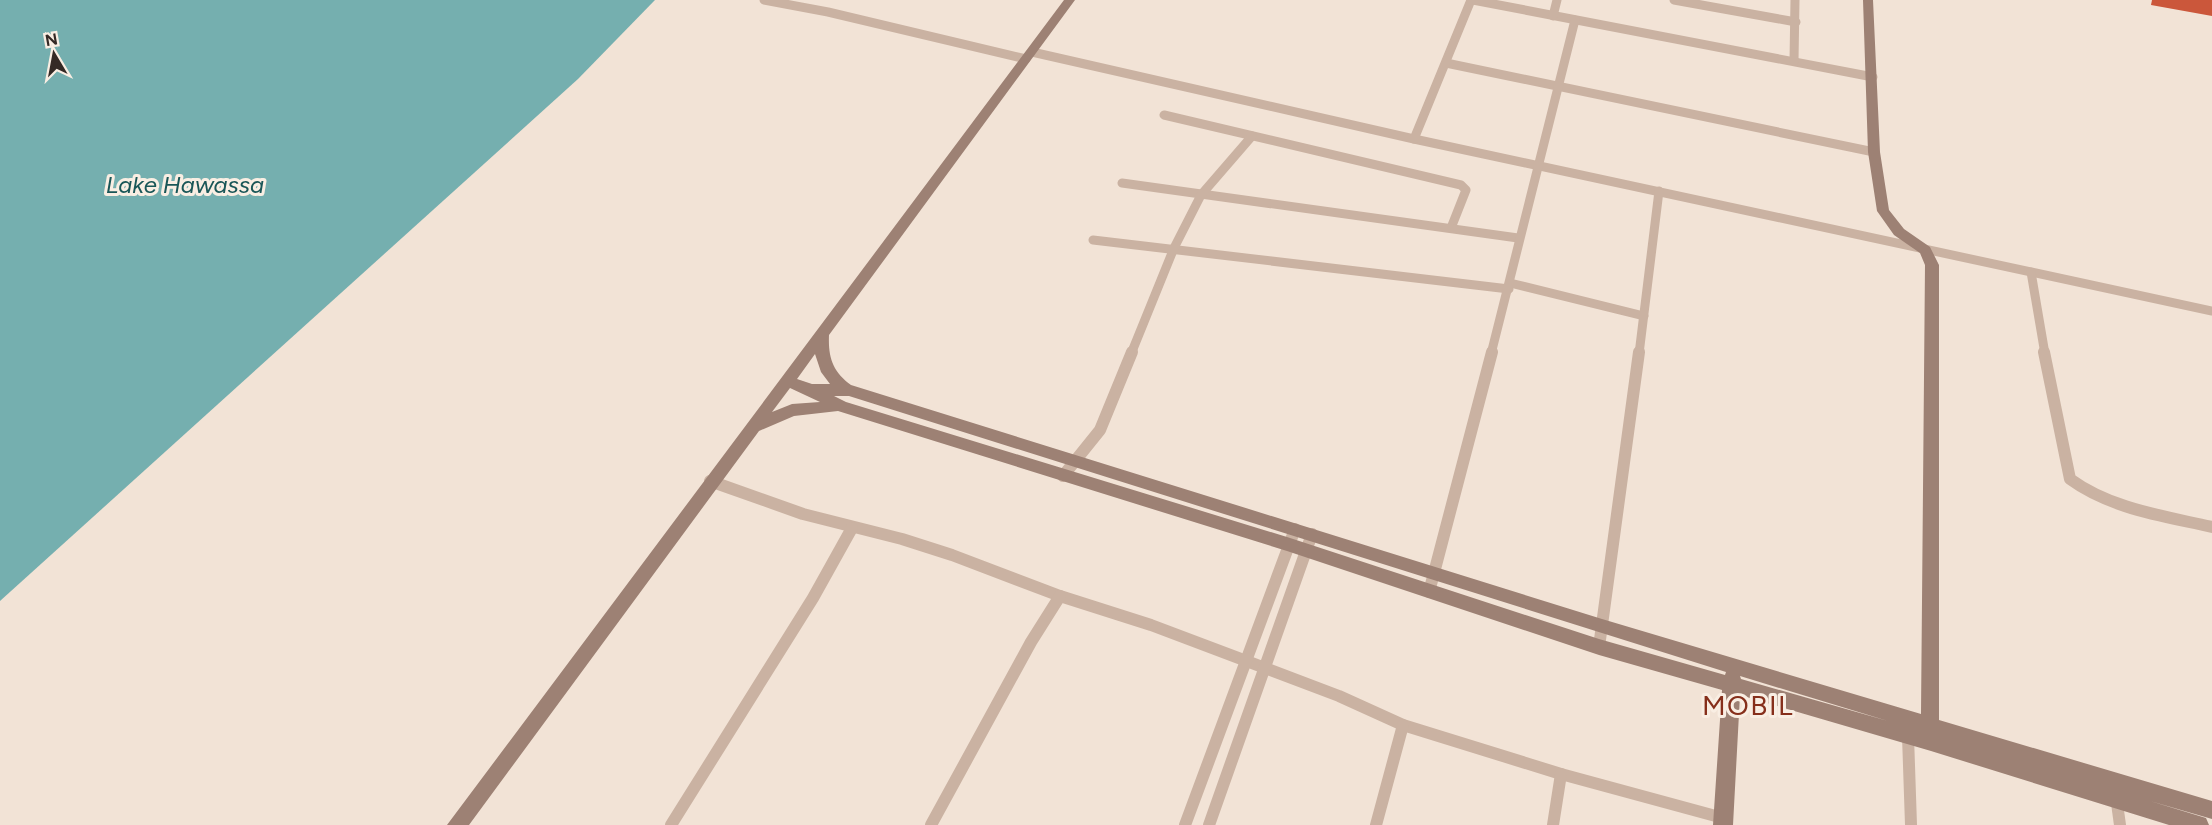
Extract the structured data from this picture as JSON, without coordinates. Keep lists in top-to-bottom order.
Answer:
{
  "districts": ["MOBIL"],
  "water": ["Lake Hawassa"],
  "north": "top"
}
